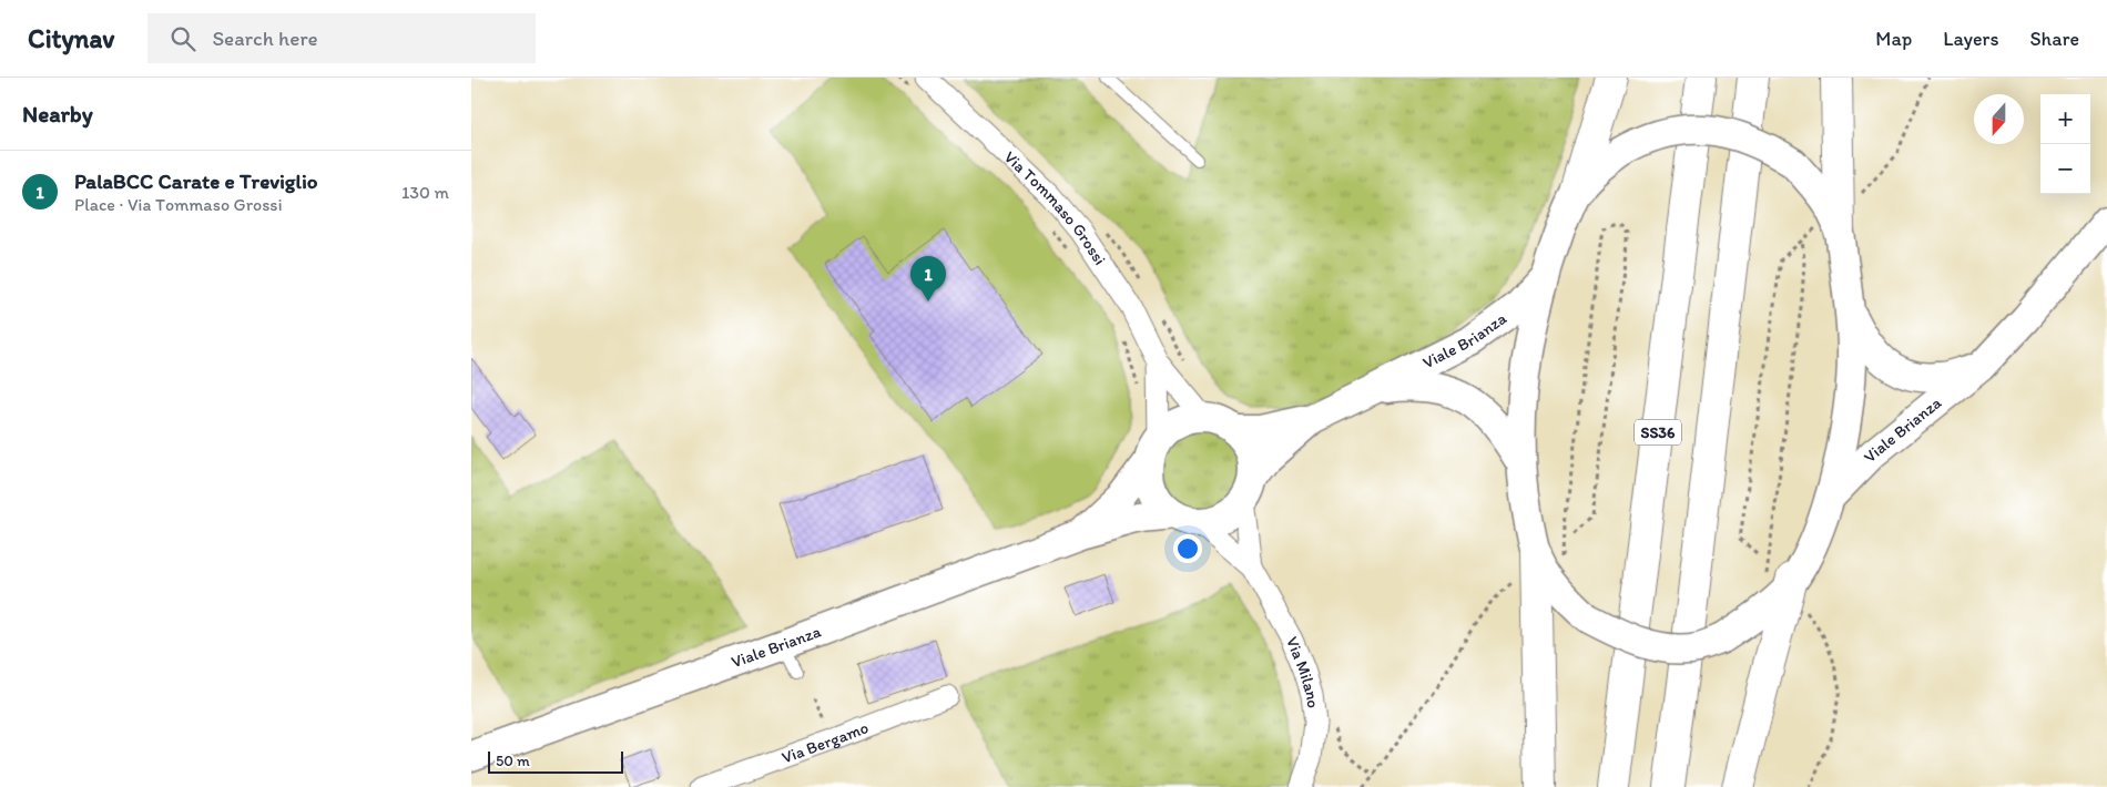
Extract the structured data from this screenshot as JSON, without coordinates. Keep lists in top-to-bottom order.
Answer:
{
  "streets": {
    "highway": ["SS36"],
    "main road": ["Viale Brianza"],
    "street": ["Via Tommaso Grossi", "Via Milano", "Via Bergamo"]
  },
  "crossings": [
    ["Via Tommaso Grossi", "Viale Brianza"],
    ["Via Tommaso Grossi", "Via Milano"],
    ["Viale Brianza", "Via Milano"]
  ],
  "scale_bar": "50 m",
  "north": "bottom",
  "page": {
    "header": "Citynav",
    "search": "Search here",
    "nav": ["Map", "Layers", "Share"],
    "heading": "Nearby",
    "map_buttons": ["+", "−"],
    "list": [
      {
        "mark": "1",
        "name": "PalaBCC Carate e Treviglio",
        "note": "Place · Via Tommaso Grossi",
        "value": "130 m"
      }
    ],
    "pins": "1",
    "scale": "50 m"
  }
}
